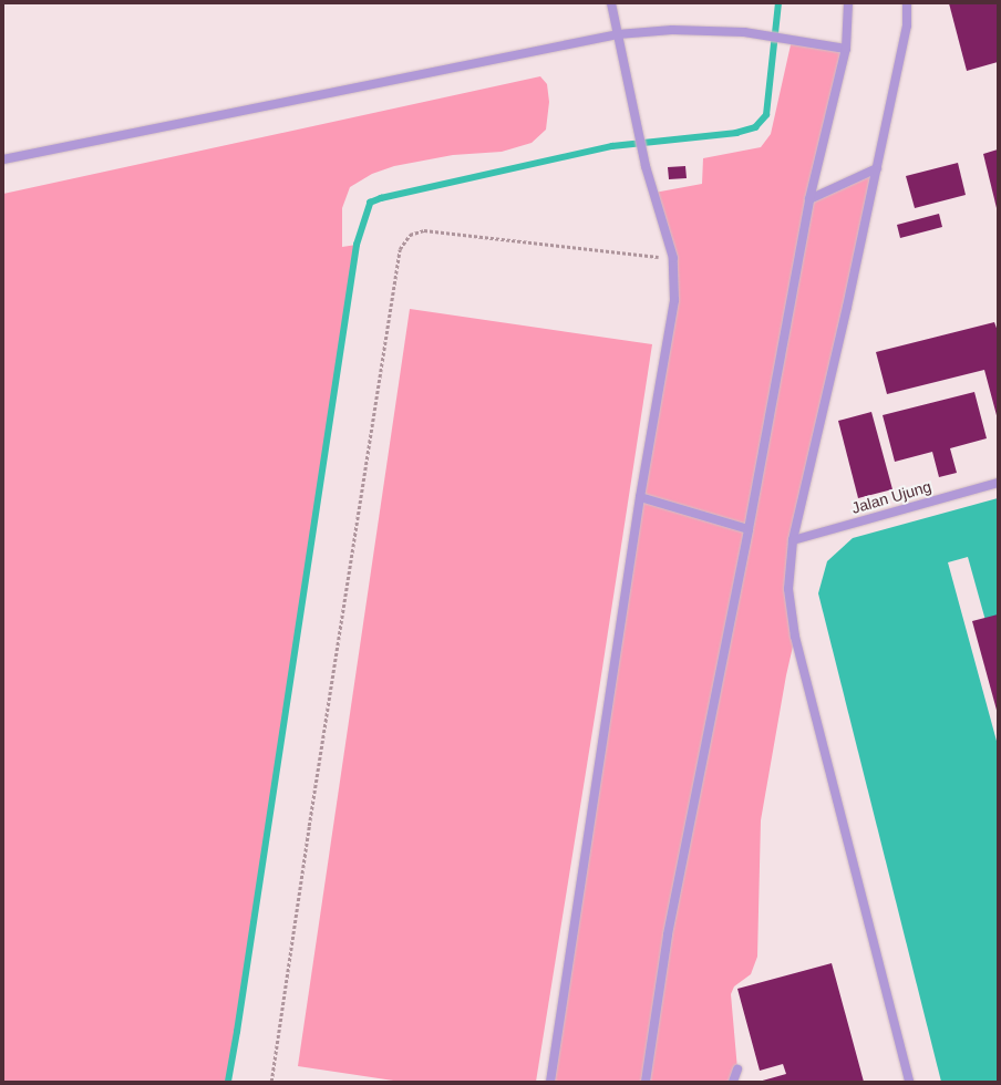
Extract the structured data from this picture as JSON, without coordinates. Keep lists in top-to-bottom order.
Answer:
{
  "streets": {
    "lane": ["Jalan Ujung"]
  }
}
